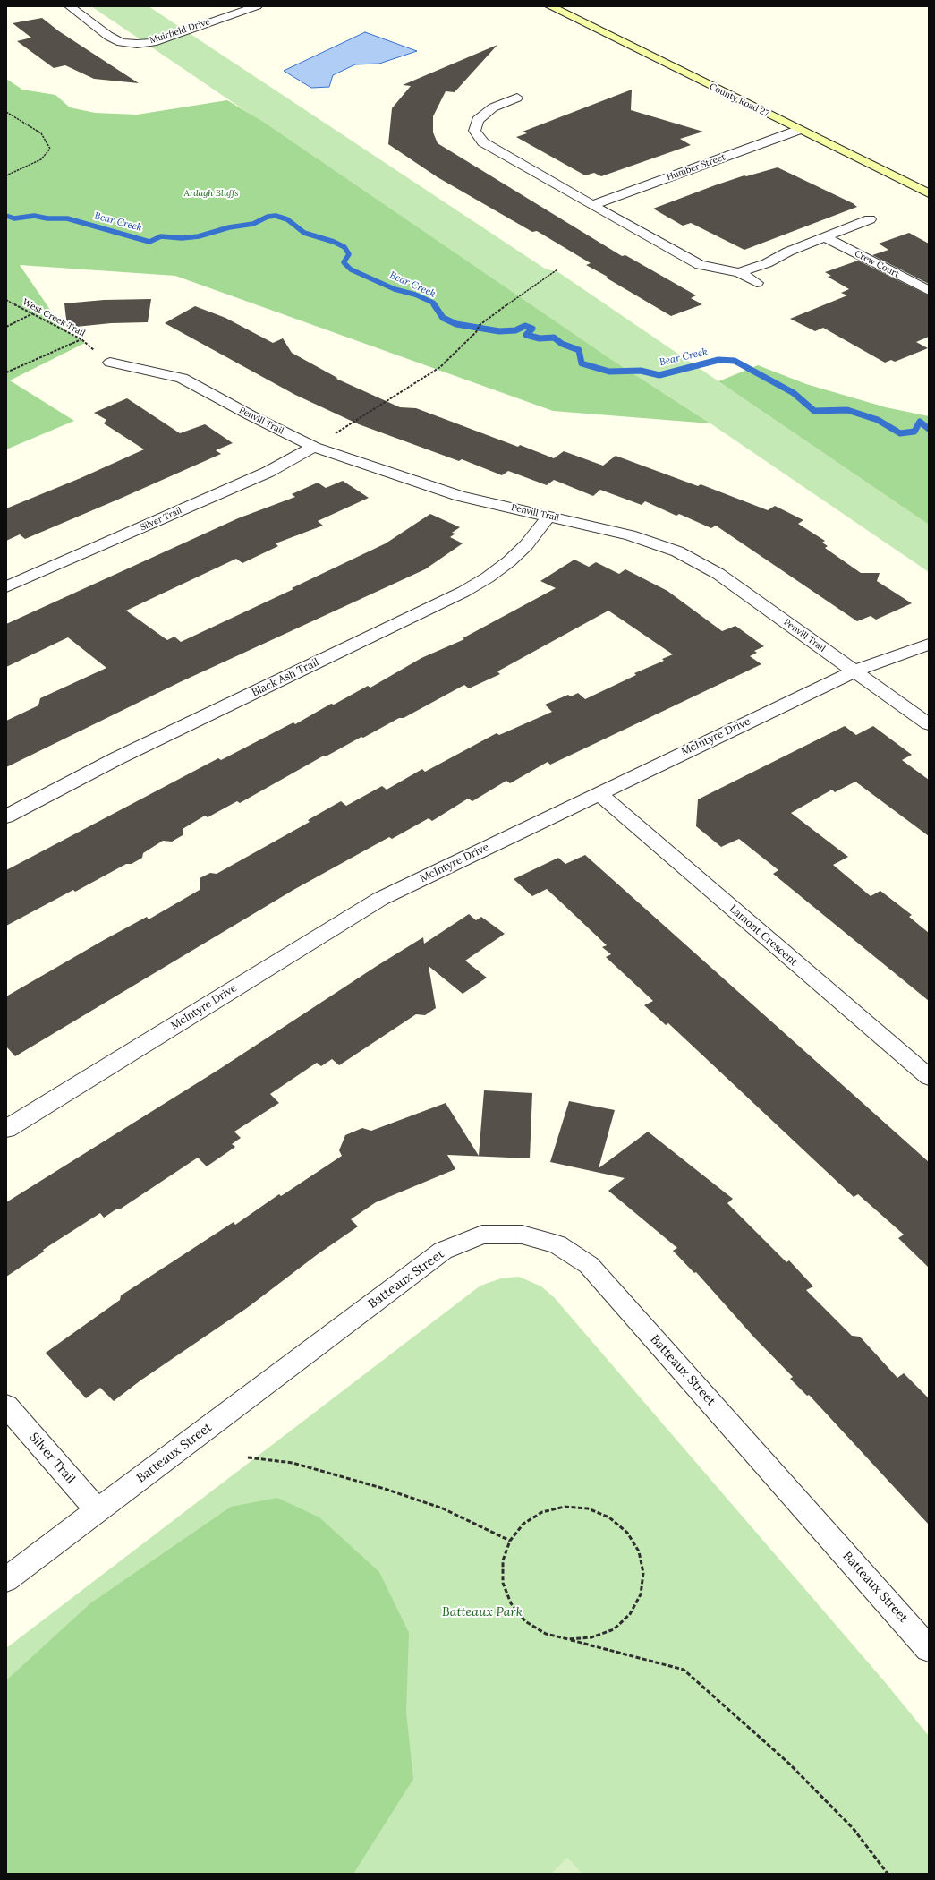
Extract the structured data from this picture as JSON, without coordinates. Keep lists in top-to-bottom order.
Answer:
{
  "streets": {
    "main road": ["County Road 27"],
    "street": [
      "Muirfield Drive",
      "Humber Street",
      "Crew Court",
      "Penvill Trail",
      "Silver Trail",
      "Black Ash Trail",
      "McIntyre Drive",
      "Lamont Crescent",
      "Batteaux Street"
    ],
    "path": ["West Creek Trail"]
  },
  "crossings": [
    ["County Road 27", "Humber Street"],
    ["West Creek Trail", "Penvill Trail"],
    ["Penvill Trail", "Silver Trail"],
    ["Penvill Trail", "Black Ash Trail"],
    ["Penvill Trail", "McIntyre Drive"],
    ["Silver Trail", "Batteaux Street"],
    ["McIntyre Drive", "Lamont Crescent"]
  ],
  "water": ["Bear Creek"],
  "parks": ["Ardagh Bluffs", "Batteaux Park"]
}
